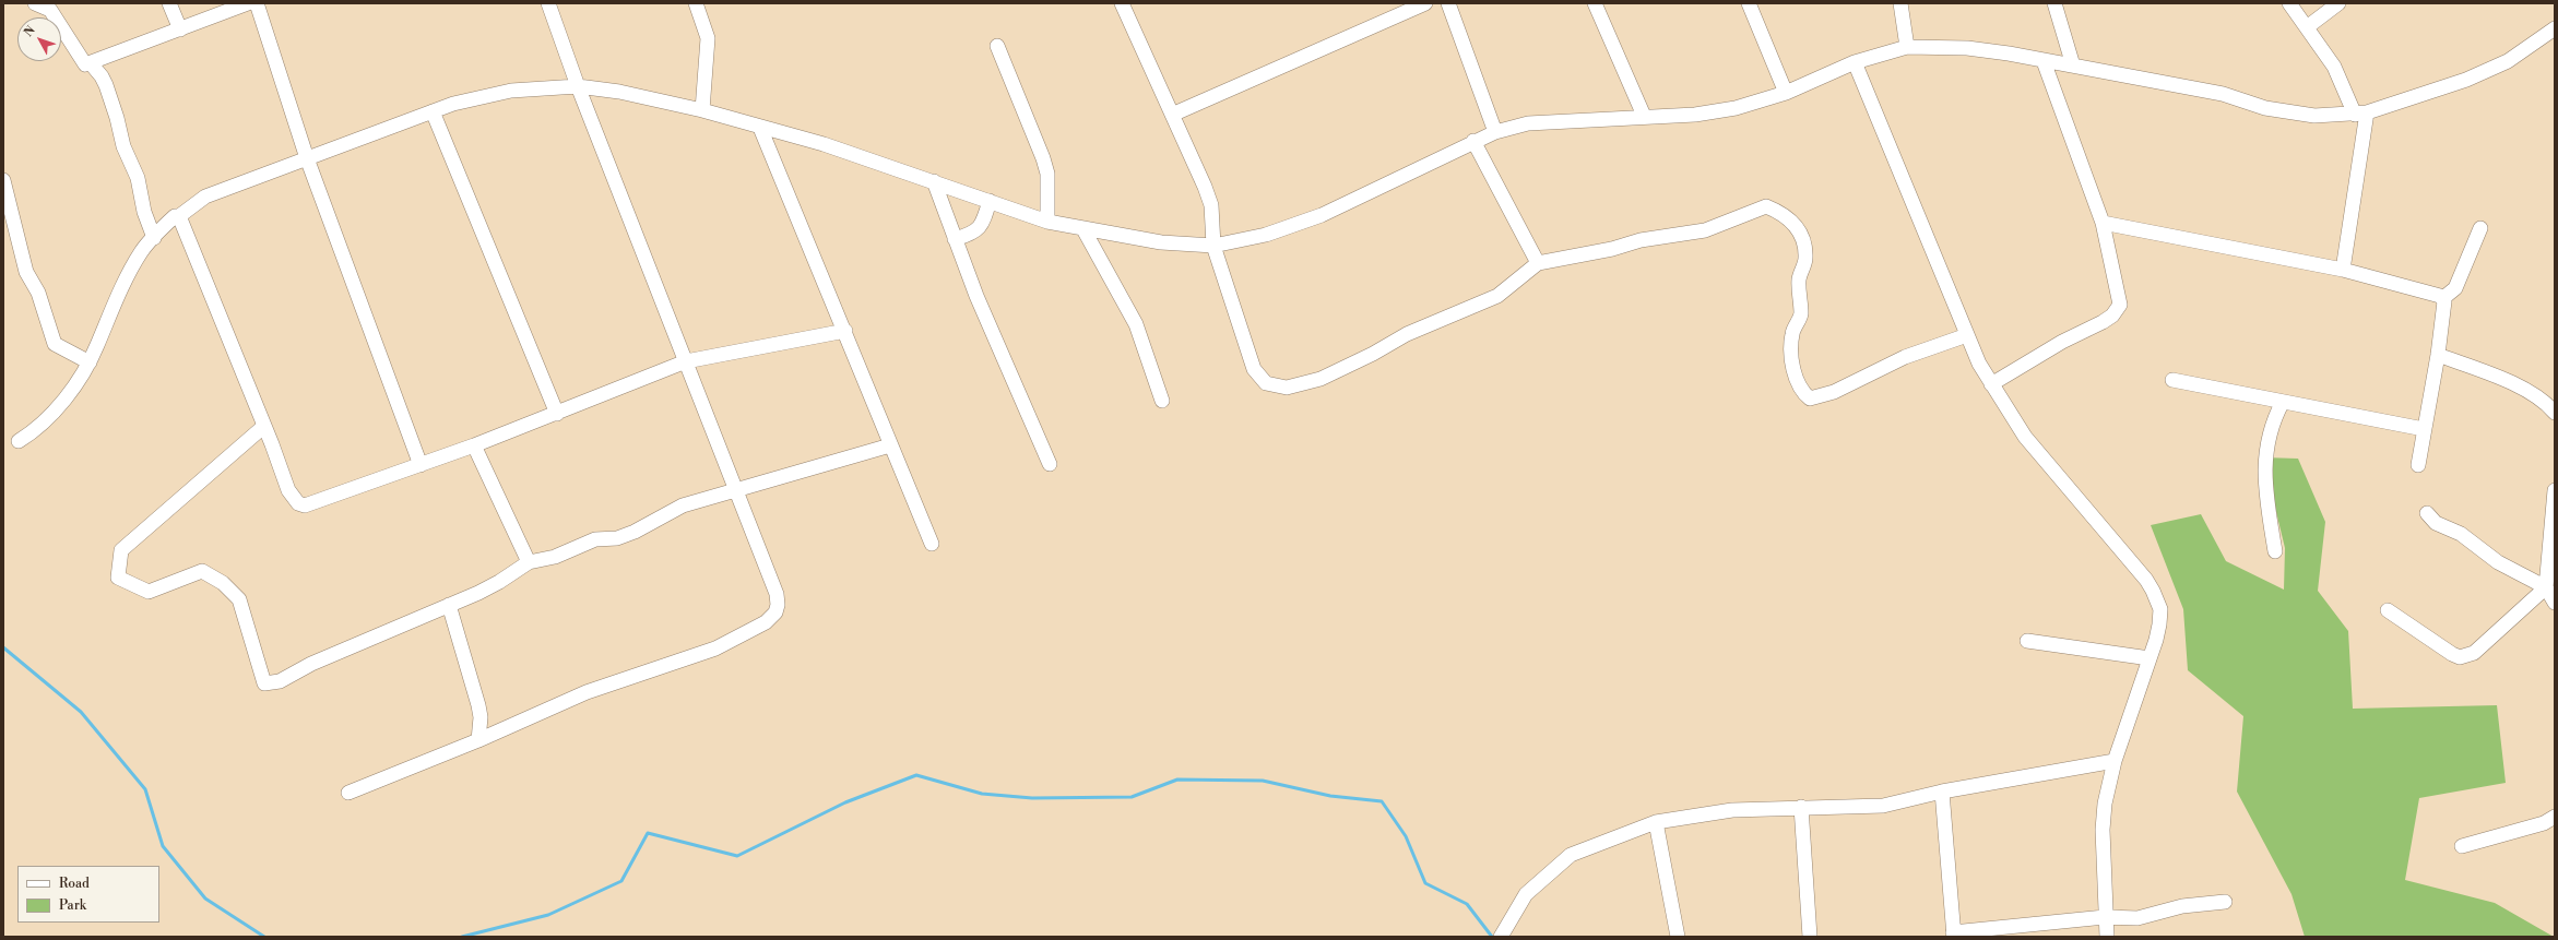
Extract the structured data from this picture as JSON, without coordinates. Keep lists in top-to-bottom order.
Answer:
{
  "legend": ["Road", "Park"],
  "north": "top left"
}
